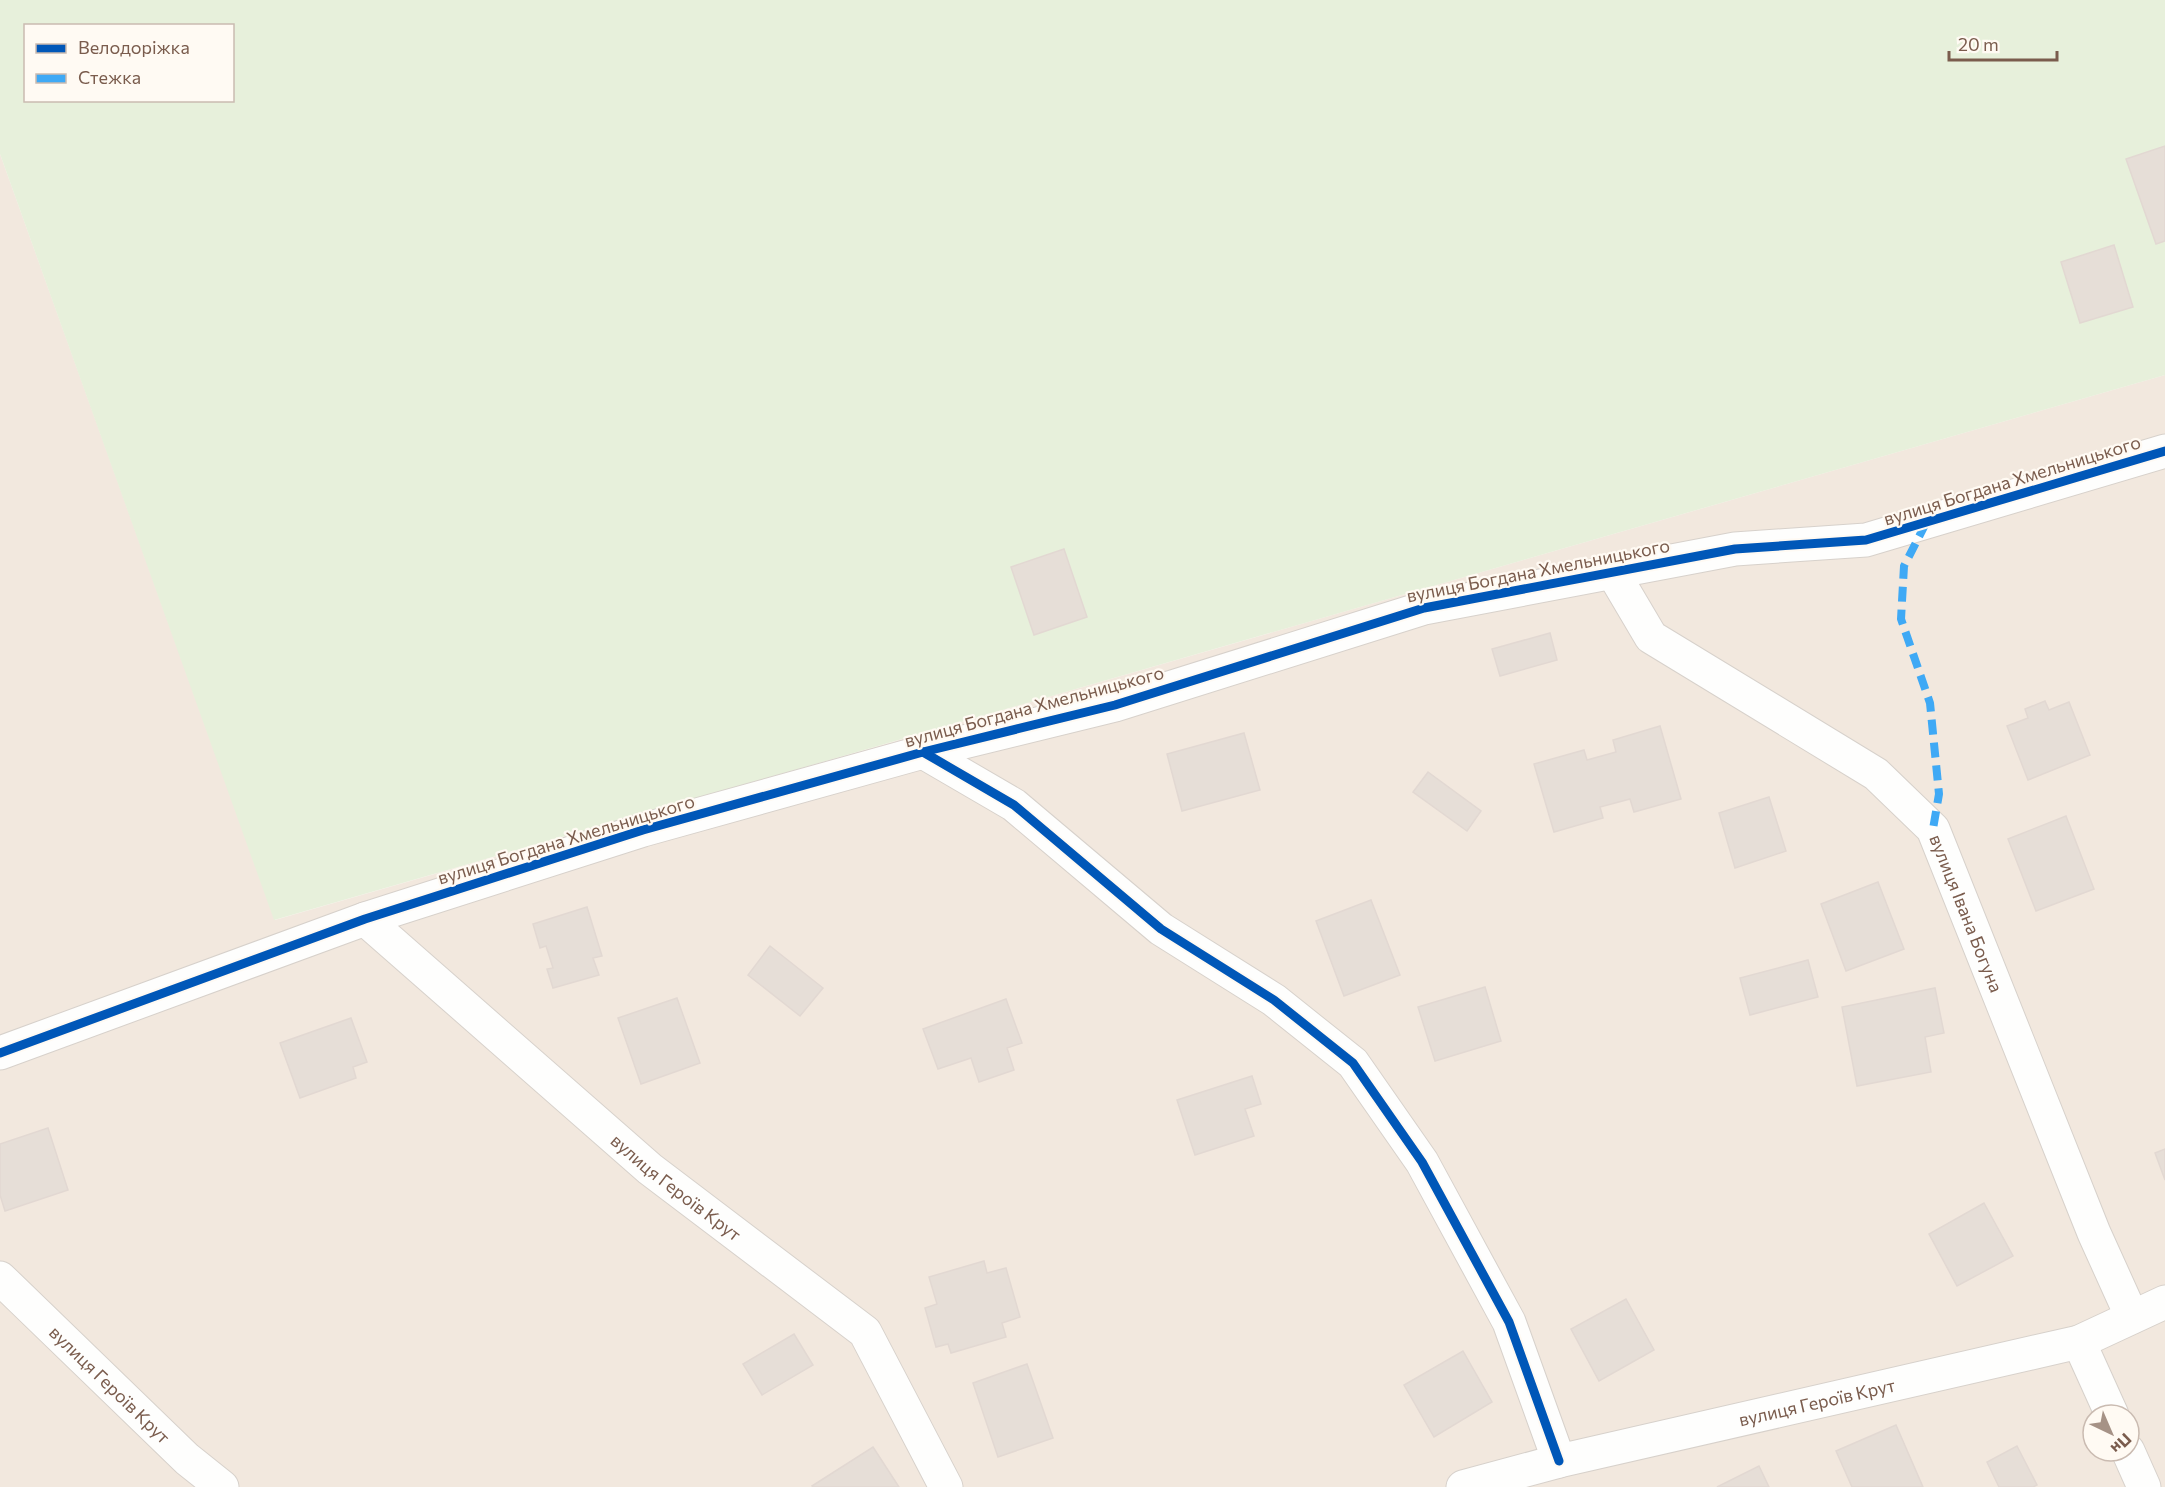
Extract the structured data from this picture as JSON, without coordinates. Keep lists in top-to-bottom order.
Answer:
{
  "streets": {
    "street": ["вулиця Богдана Хмельницького", "вулиця Івана Богуна", "вулиця Героїв Крут"]
  },
  "crossings": [
    ["вулиця Богдана Хмельницького", "вулиця Івана Богуна"],
    ["вулиця Богдана Хмельницького", "вулиця Героїв Крут"],
    ["вулиця Івана Богуна", "вулиця Героїв Крут"]
  ],
  "legend": ["Велодоріжка", "Стежка"],
  "scale_bar": "20 m",
  "north": "bottom right"
}
